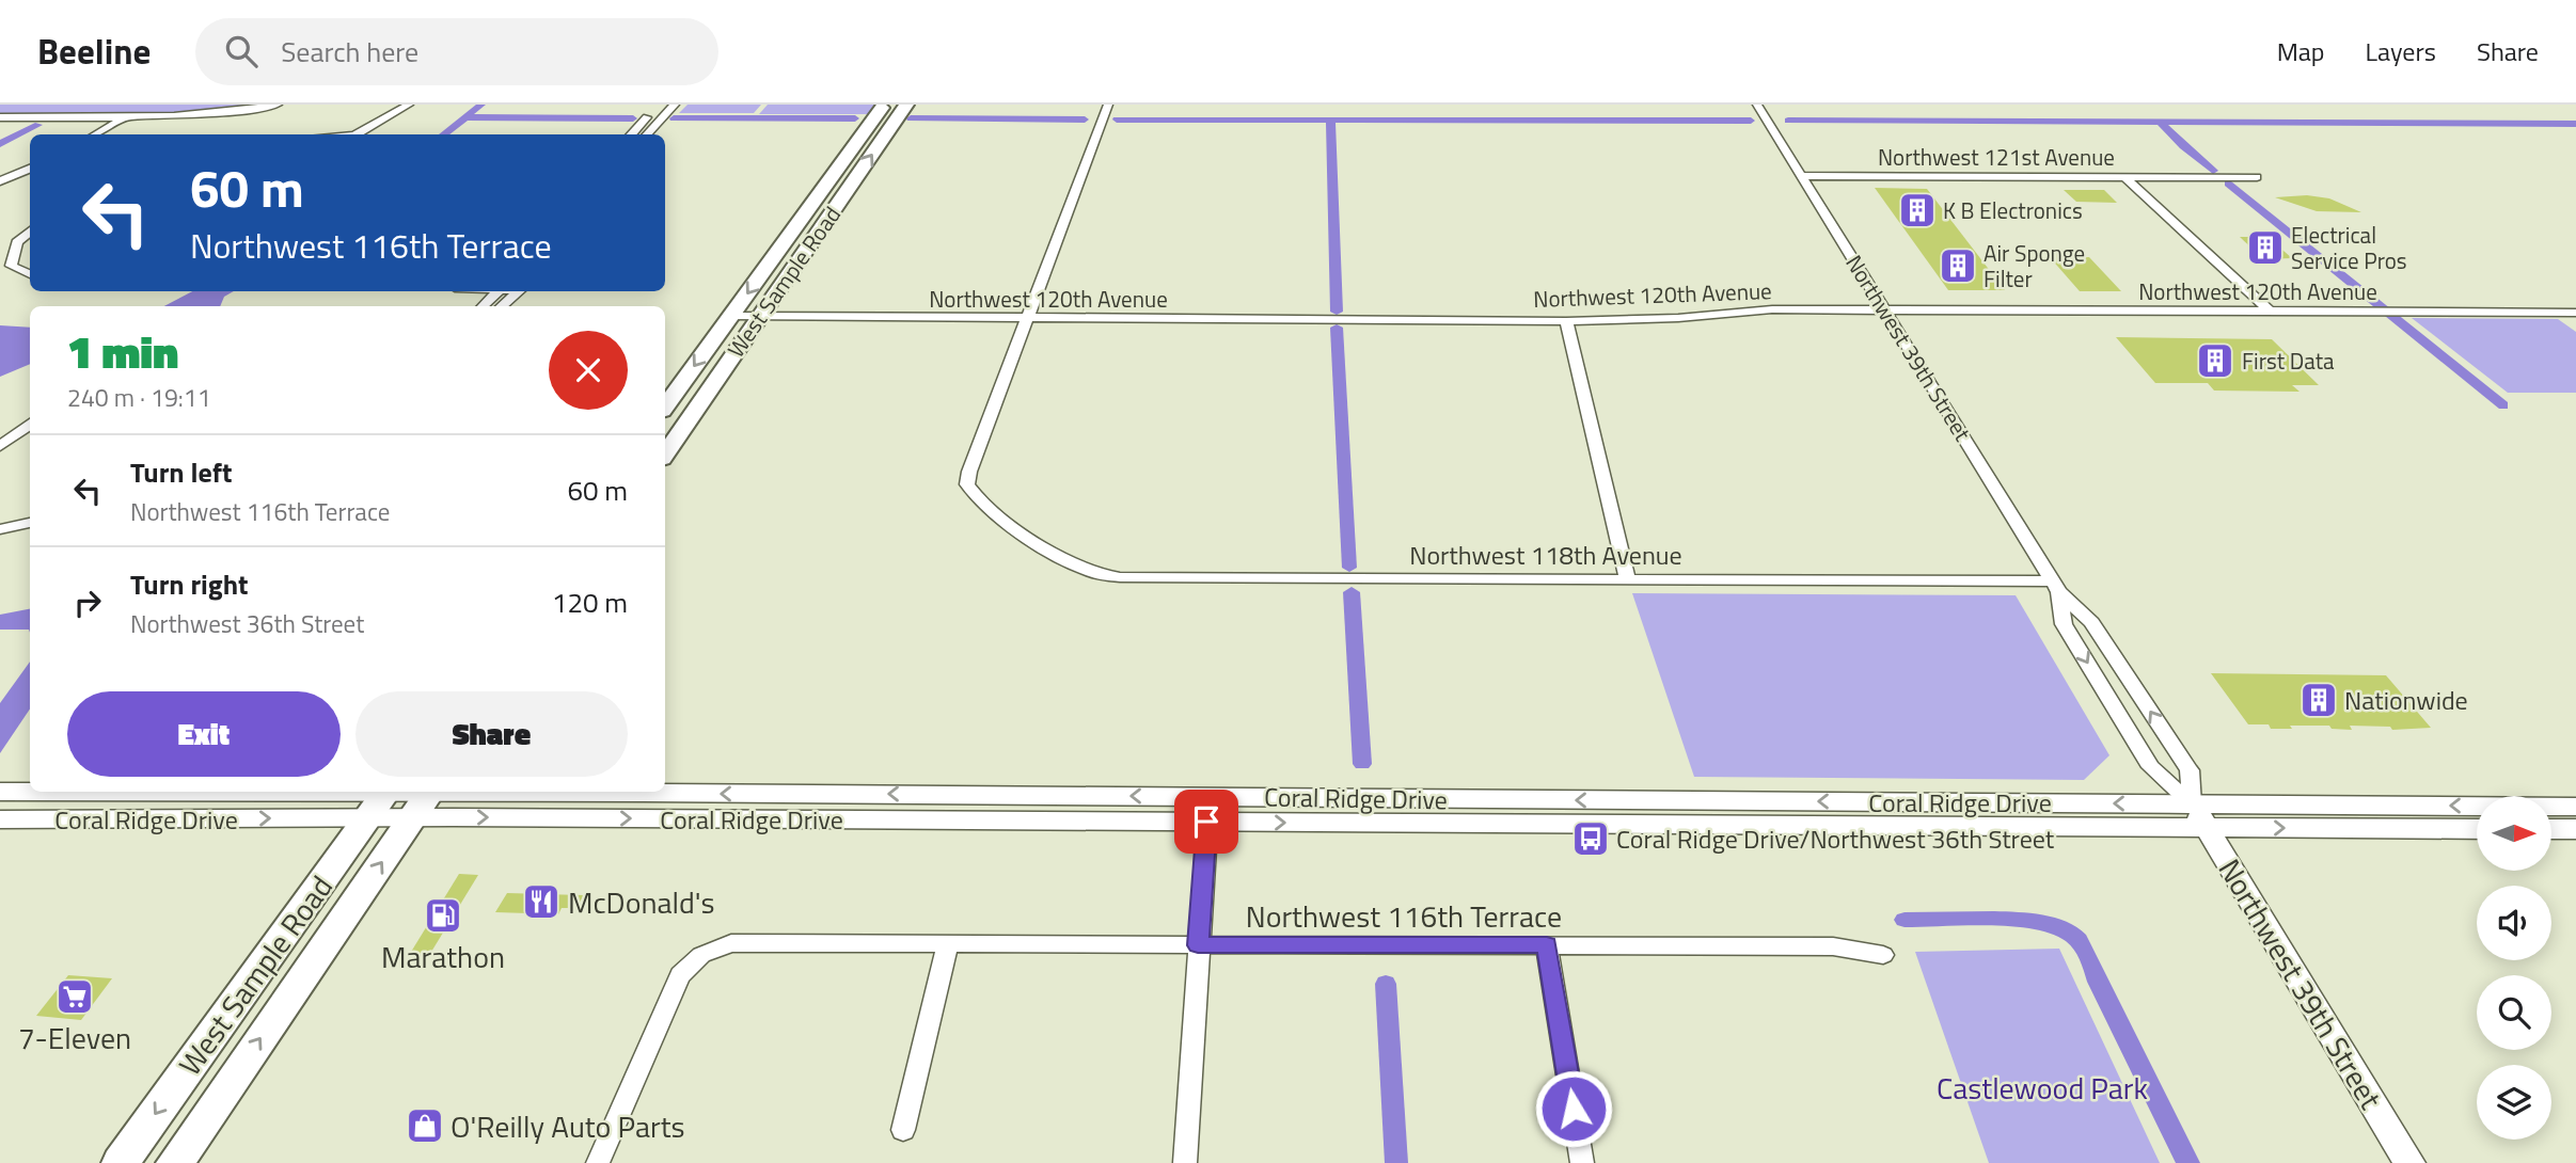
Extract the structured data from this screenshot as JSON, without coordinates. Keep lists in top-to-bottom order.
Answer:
{
  "streets": {
    "main road": ["West Sample Road", "Northwest 39th Street", "Coral Ridge Drive"],
    "street": [
      "Northwest 121st Avenue",
      "Northwest 120th Avenue",
      "Northwest 118th Avenue",
      "Northwest 116th Terrace"
    ]
  },
  "crossings": [
    ["Northwest 121st Avenue", "Northwest 39th Street"],
    ["West Sample Road", "Northwest 120th Avenue"],
    ["West Sample Road", "Coral Ridge Drive"],
    ["Northwest 120th Avenue", "Northwest 39th Street"],
    ["Northwest 120th Avenue", "Northwest 118th Avenue"],
    ["Northwest 39th Street", "Northwest 118th Avenue"],
    ["Northwest 39th Street", "Coral Ridge Drive"]
  ],
  "parks": ["Castlewood Park"],
  "places": {
    "building": [
      "K B Electronics",
      "Electrical Service Pros",
      "Air Sponge Filter",
      "First Data",
      "Nationwide"
    ],
    "bus stop": ["Coral Ridge Drive/Northwest 36th Street"],
    "restaurant": ["McDonald's"],
    "fuel station": ["Marathon"],
    "supermarket": ["7-Eleven"],
    "shop": ["O'Reilly Auto Parts"]
  },
  "north": "right",
  "page": {
    "header": "Beeline",
    "search": "Search here",
    "nav": ["Map", "Layers", "Share"],
    "turn": ["60 m", "Northwest 116th Terrace"],
    "heading": ["1 min", "240 m · 19:11"],
    "list": [
      {
        "name": "Turn left",
        "note": "Northwest 116th Terrace",
        "value": "60 m"
      },
      {
        "name": "Turn right",
        "note": "Northwest 36th Street",
        "value": "120 m"
      }
    ],
    "buttons": ["Exit", "Share"]
  }
}
